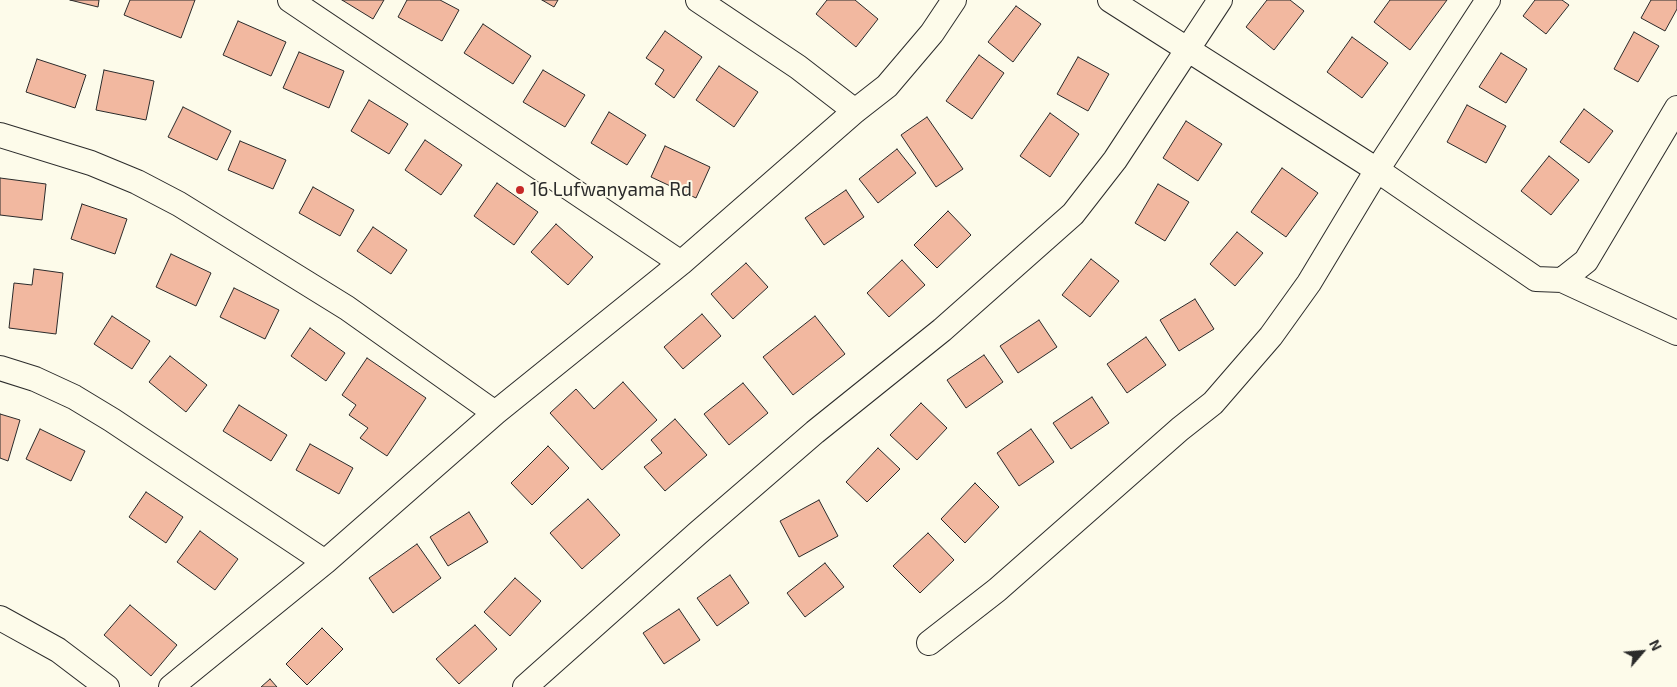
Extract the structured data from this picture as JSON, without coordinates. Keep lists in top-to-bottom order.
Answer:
{
  "places": ["16 Lufwanyama Rd"],
  "north": "top right"
}
